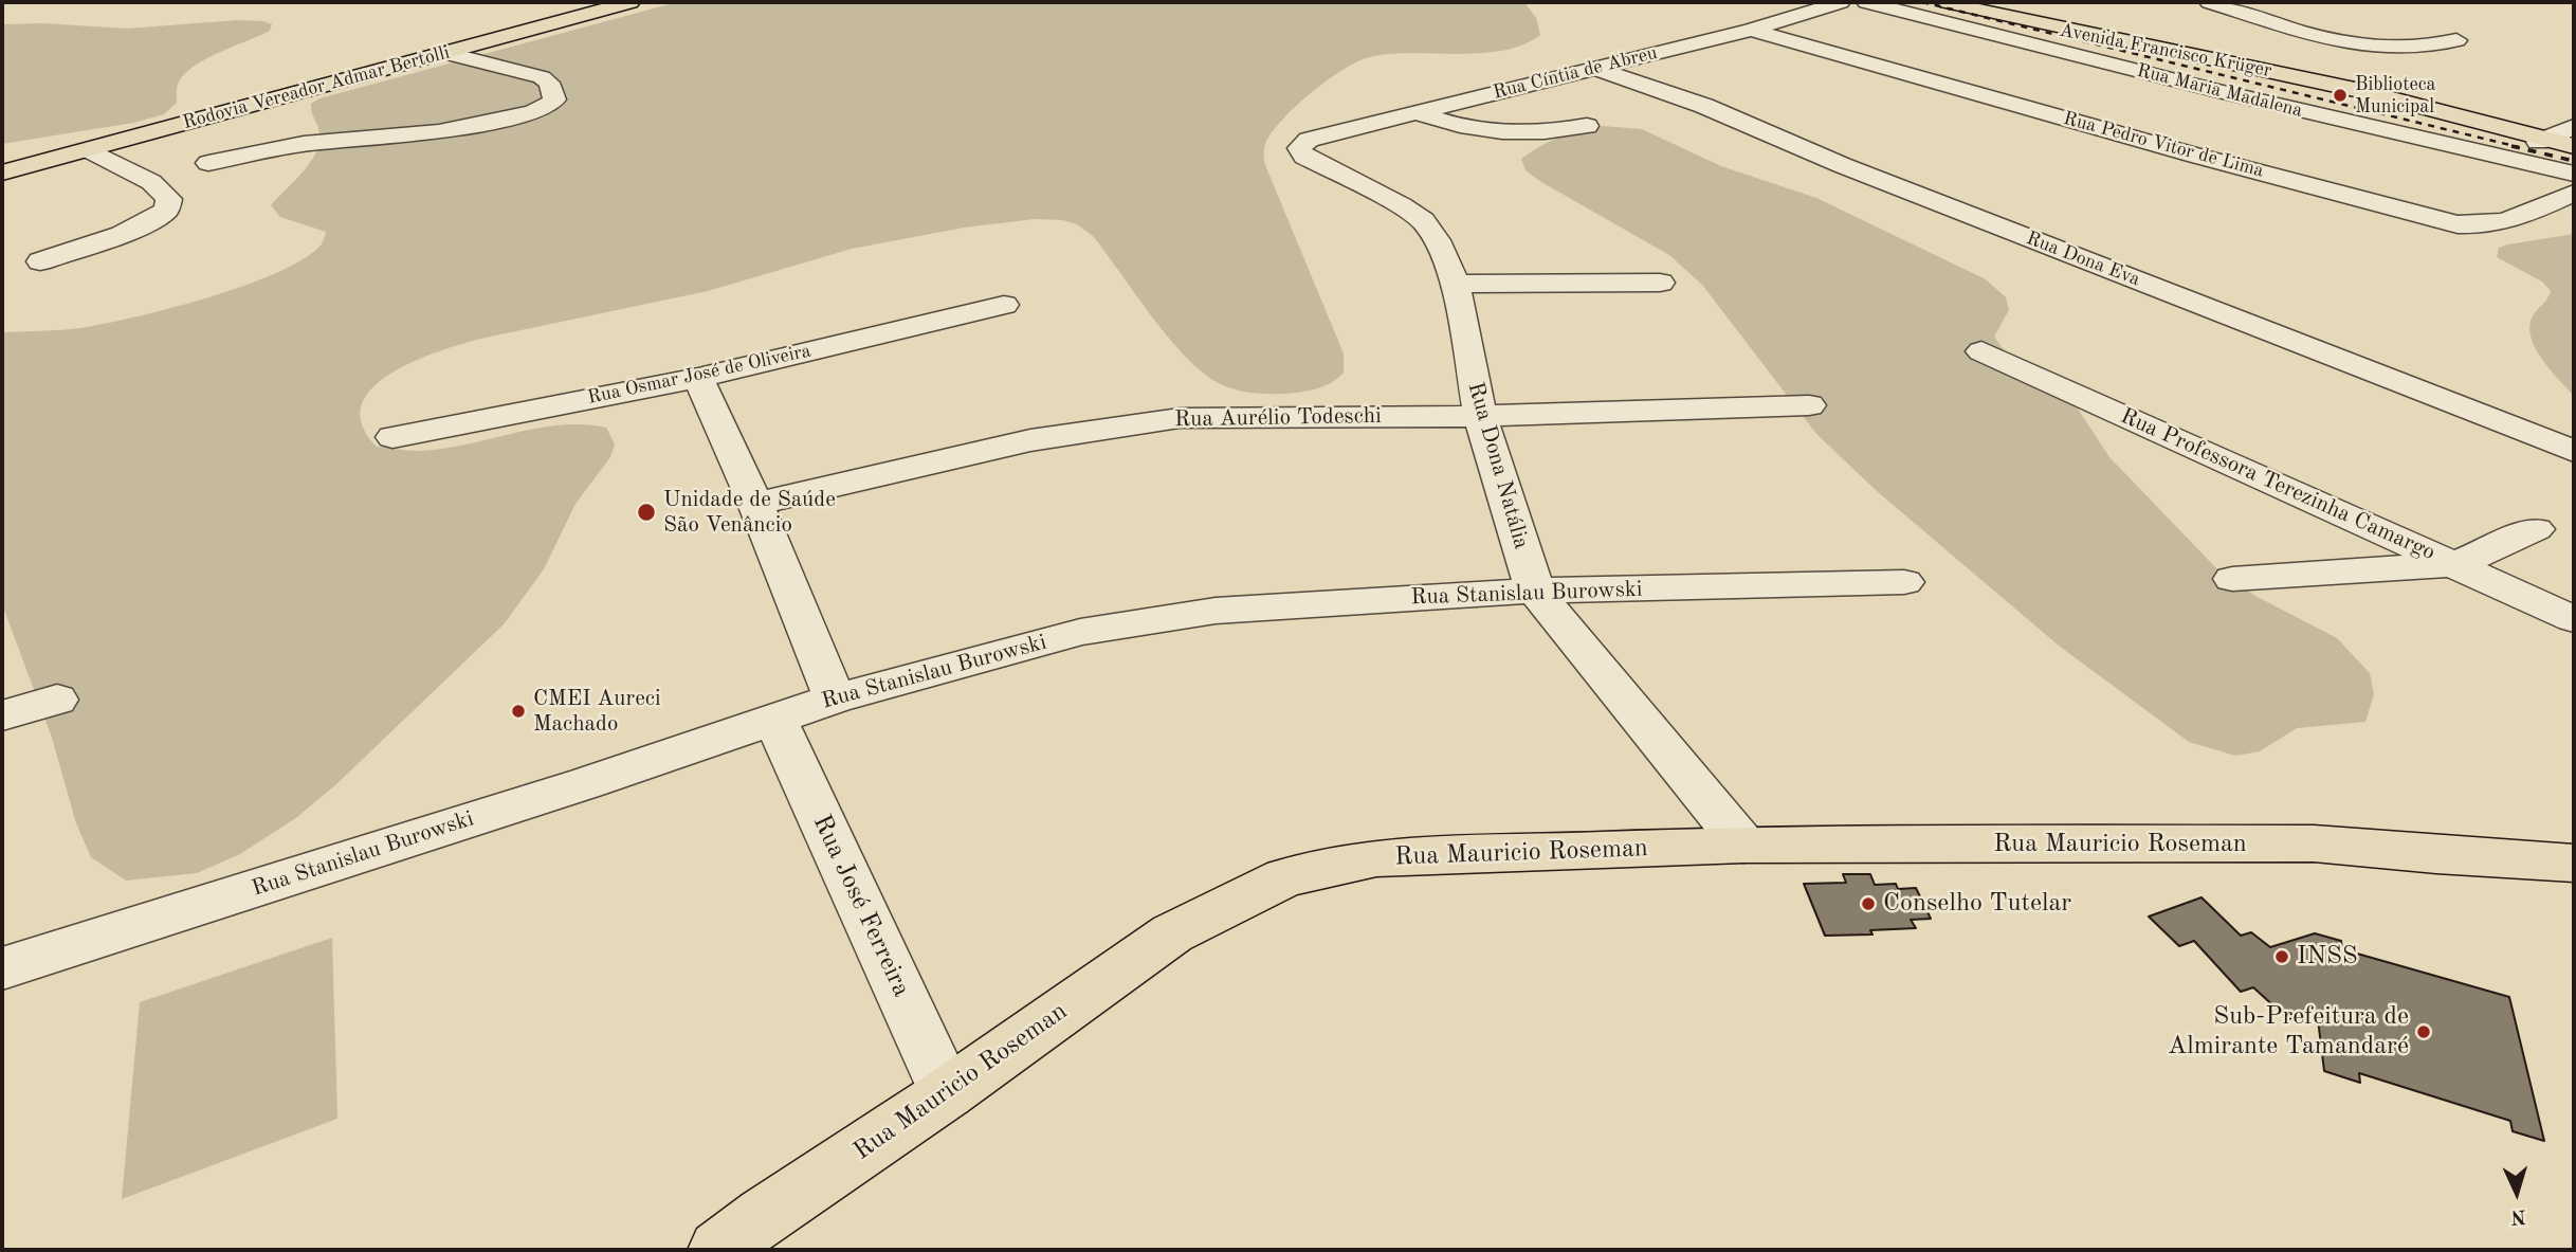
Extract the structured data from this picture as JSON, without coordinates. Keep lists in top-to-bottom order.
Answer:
{
  "streets": {
    "main road": ["Avenida Francisco Krüger", "Rodovia Vereador Admar Bertolli", "Rua Mauricio Roseman"],
    "street": [
      "Rua Cíntia de Abreu",
      "Rua Maria Madalena",
      "Rua Pedro Vitor de Lima",
      "Rua Dona Eva",
      "Rua Osmar José de Oliveira",
      "Rua Aurélio Todeschi",
      "Rua Dona Natália",
      "Rua Professora Terezinha Camargo",
      "Rua Stanislau Burowski",
      "Rua José Ferreira"
    ]
  },
  "crossings": [
    ["Rua Cíntia de Abreu", "Rua Pedro Vitor de Lima"],
    ["Rua Cíntia de Abreu", "Rua Dona Eva"],
    ["Rua Cíntia de Abreu", "Rua Dona Natália"],
    ["Rua Aurélio Todeschi", "Rua Dona Natália"],
    ["Rua Dona Natália", "Rua Stanislau Burowski"],
    ["Rua Dona Natália", "Rua Mauricio Roseman"],
    ["Rua Stanislau Burowski", "Rua José Ferreira"],
    ["Rua Mauricio Roseman", "Rua José Ferreira"]
  ],
  "places": [
    "Biblioteca Municipal",
    "Unidade de Saúde São Venâncio",
    "CMEI Aureci Machado",
    "Conselho Tutelar",
    "INSS",
    "Sub-Prefeitura de Almirante Tamandaré"
  ],
  "north": "bottom"
}
